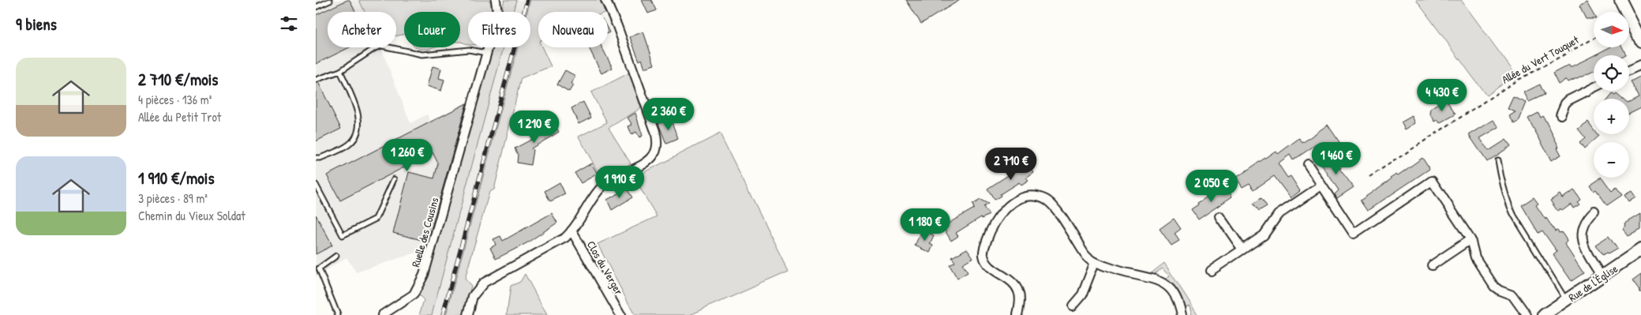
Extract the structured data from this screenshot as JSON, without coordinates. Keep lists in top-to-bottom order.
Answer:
{
  "streets": {
    "street": ["Ruelle des Cousins", "Clos du Verger", "Rue de l'Église"],
    "path": ["Allée du Vert Touquet"]
  },
  "north": "right",
  "page": {
    "heading": "9 biens",
    "map_buttons": ["+", "−"],
    "chip": [
      "Acheter",
      "Louer",
      "Filtres",
      "Nouveau"
    ],
    "list": [
      {
        "name": "2 710 €/mois",
        "note": "4 pièces · 136 m² · Allée du Petit Trot"
      },
      {
        "name": "1 910 €/mois",
        "note": "3 pièces · 89 m² · Chemin du Vieux Soldat"
      }
    ],
    "price": [
      "4 430 €",
      "2 360 €",
      "1 210 €",
      "1 260 €",
      "1 460 €",
      "2 710 €",
      "1 910 €",
      "2 050 €",
      "1 180 €"
    ]
  }
}
